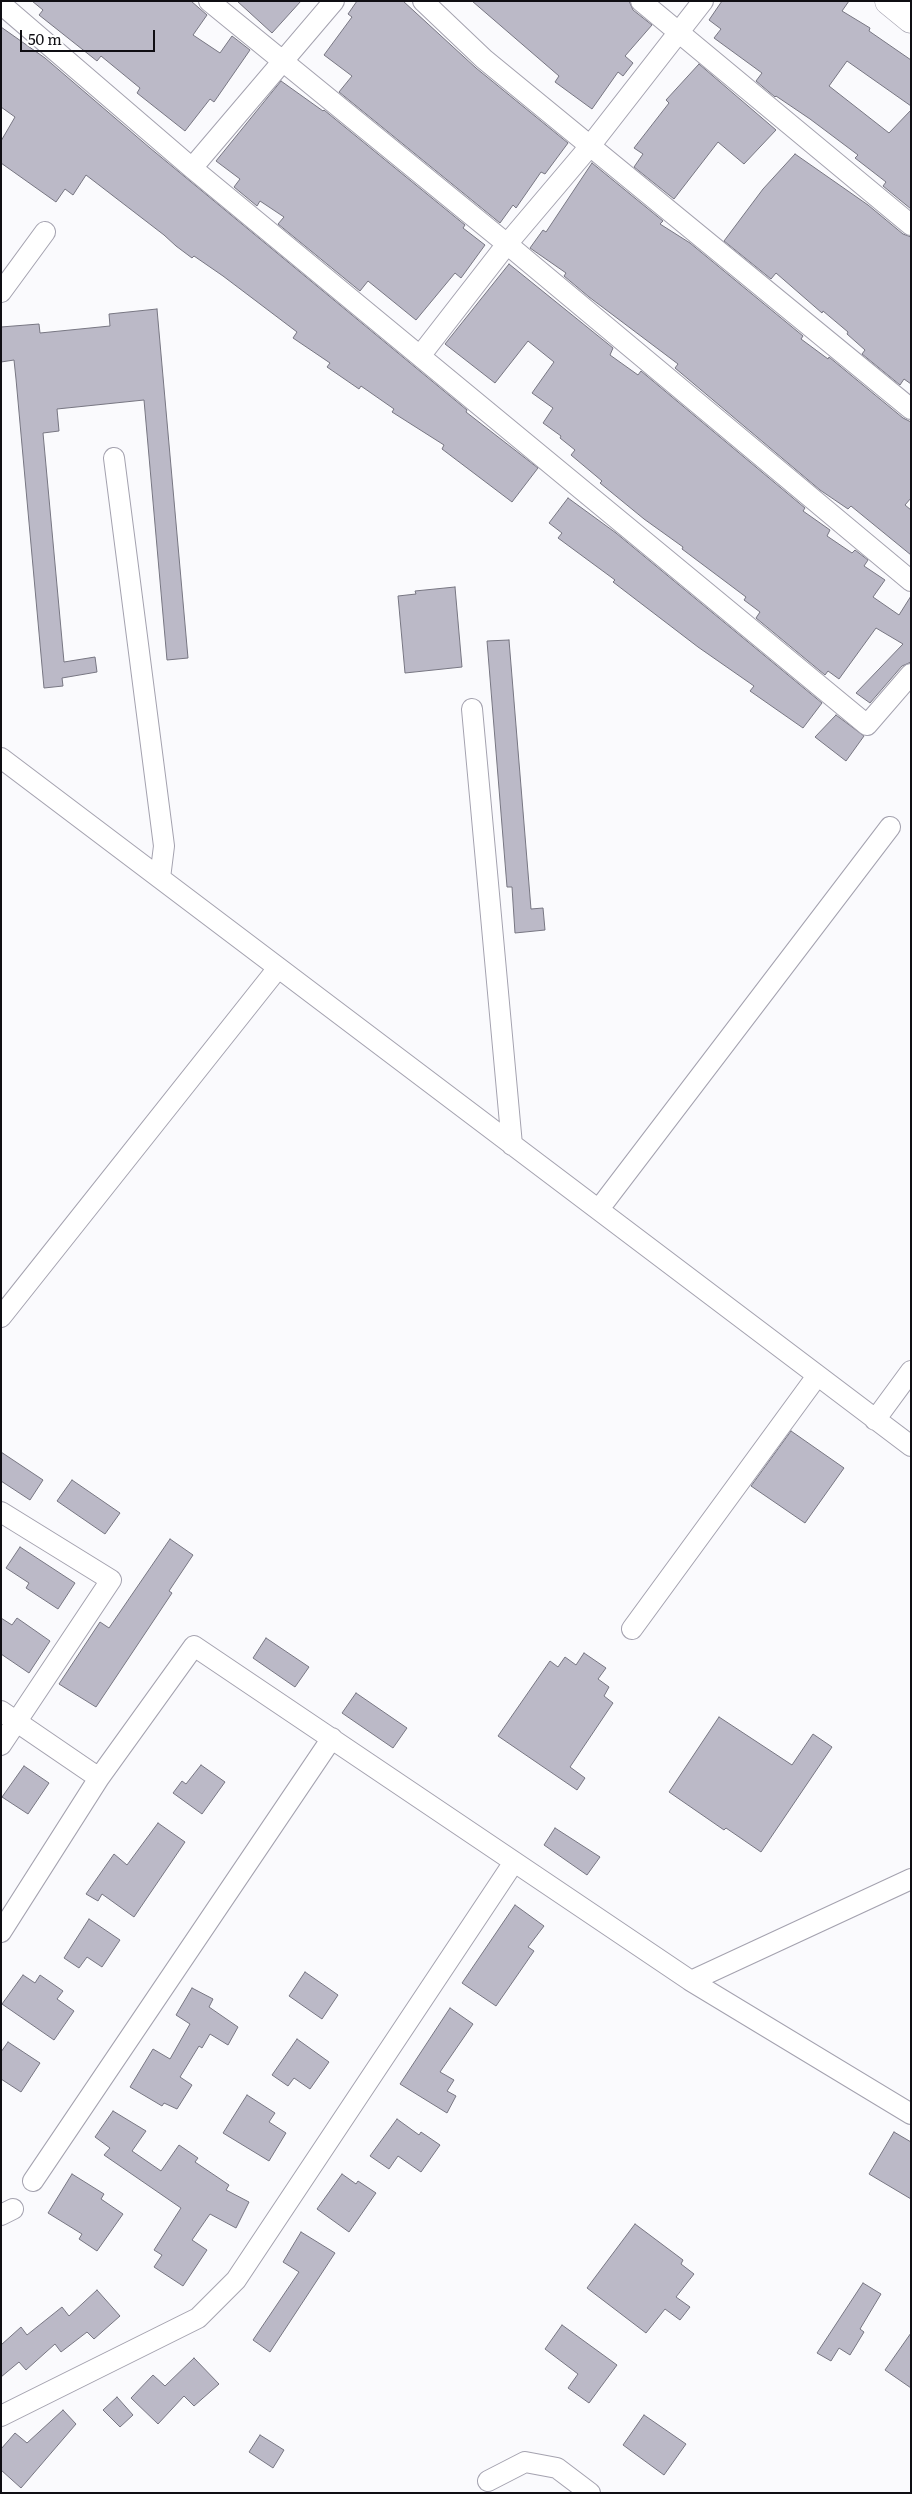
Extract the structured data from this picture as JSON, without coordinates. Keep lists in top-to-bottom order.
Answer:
{
  "scale_bar": "50 m"
}
